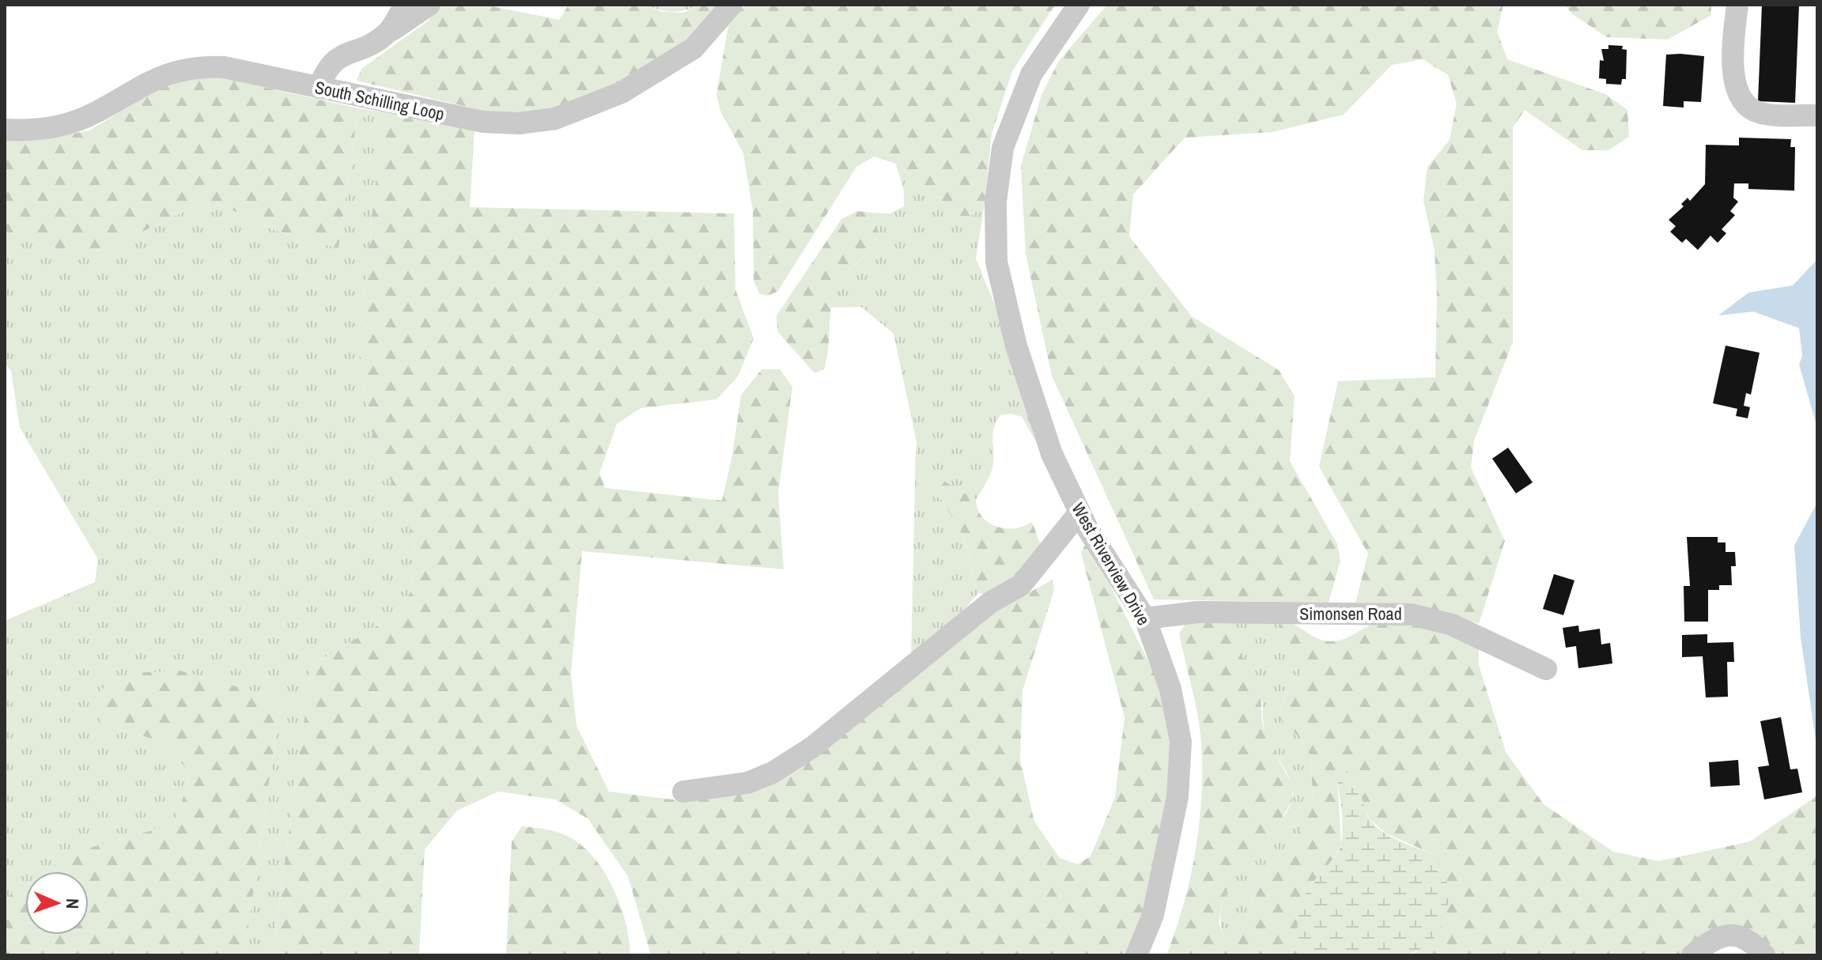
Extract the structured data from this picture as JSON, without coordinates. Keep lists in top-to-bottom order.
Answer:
{
  "streets": {
    "street": ["South Schilling Loop", "West Riverview Drive", "Simonsen Road"]
  },
  "crossings": [
    ["West Riverview Drive", "Simonsen Road"]
  ],
  "north": "right"
}
